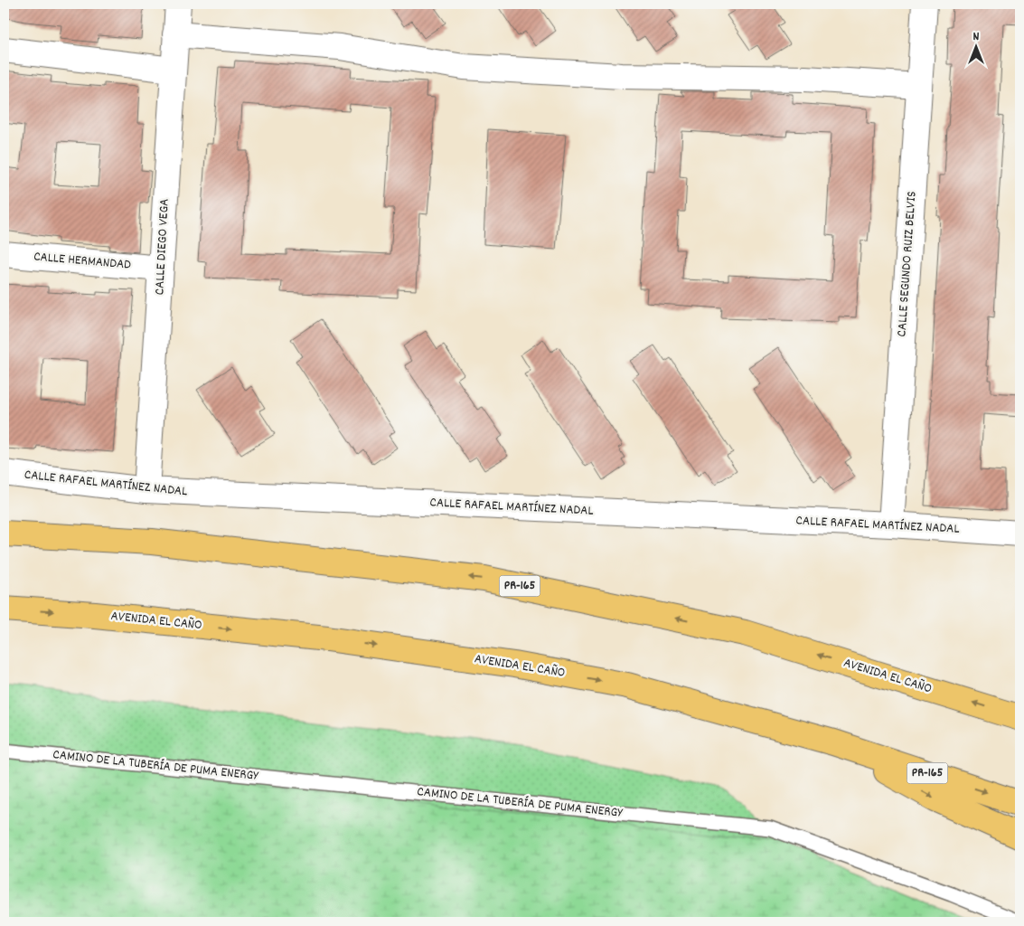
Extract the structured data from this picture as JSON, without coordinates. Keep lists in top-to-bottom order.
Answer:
{
  "streets": {
    "highway": ["PR-165", "AVENIDA EL CAÑO"],
    "street": [
      "CALLE DIEGO VEGA",
      "CALLE HERMANDAD",
      "CALLE SEGUNDO RUIZ BELVIS",
      "CALLE RAFAEL MARTÍNEZ NADAL"
    ],
    "lane": ["CAMINO DE LA TUBERÍA DE PUMA ENERGY"]
  },
  "crossings": [
    ["CALLE DIEGO VEGA", "CALLE HERMANDAD"],
    ["CALLE DIEGO VEGA", "CALLE RAFAEL MARTÍNEZ NADAL"],
    ["CALLE SEGUNDO RUIZ BELVIS", "CALLE RAFAEL MARTÍNEZ NADAL"]
  ],
  "north": "top"
}
